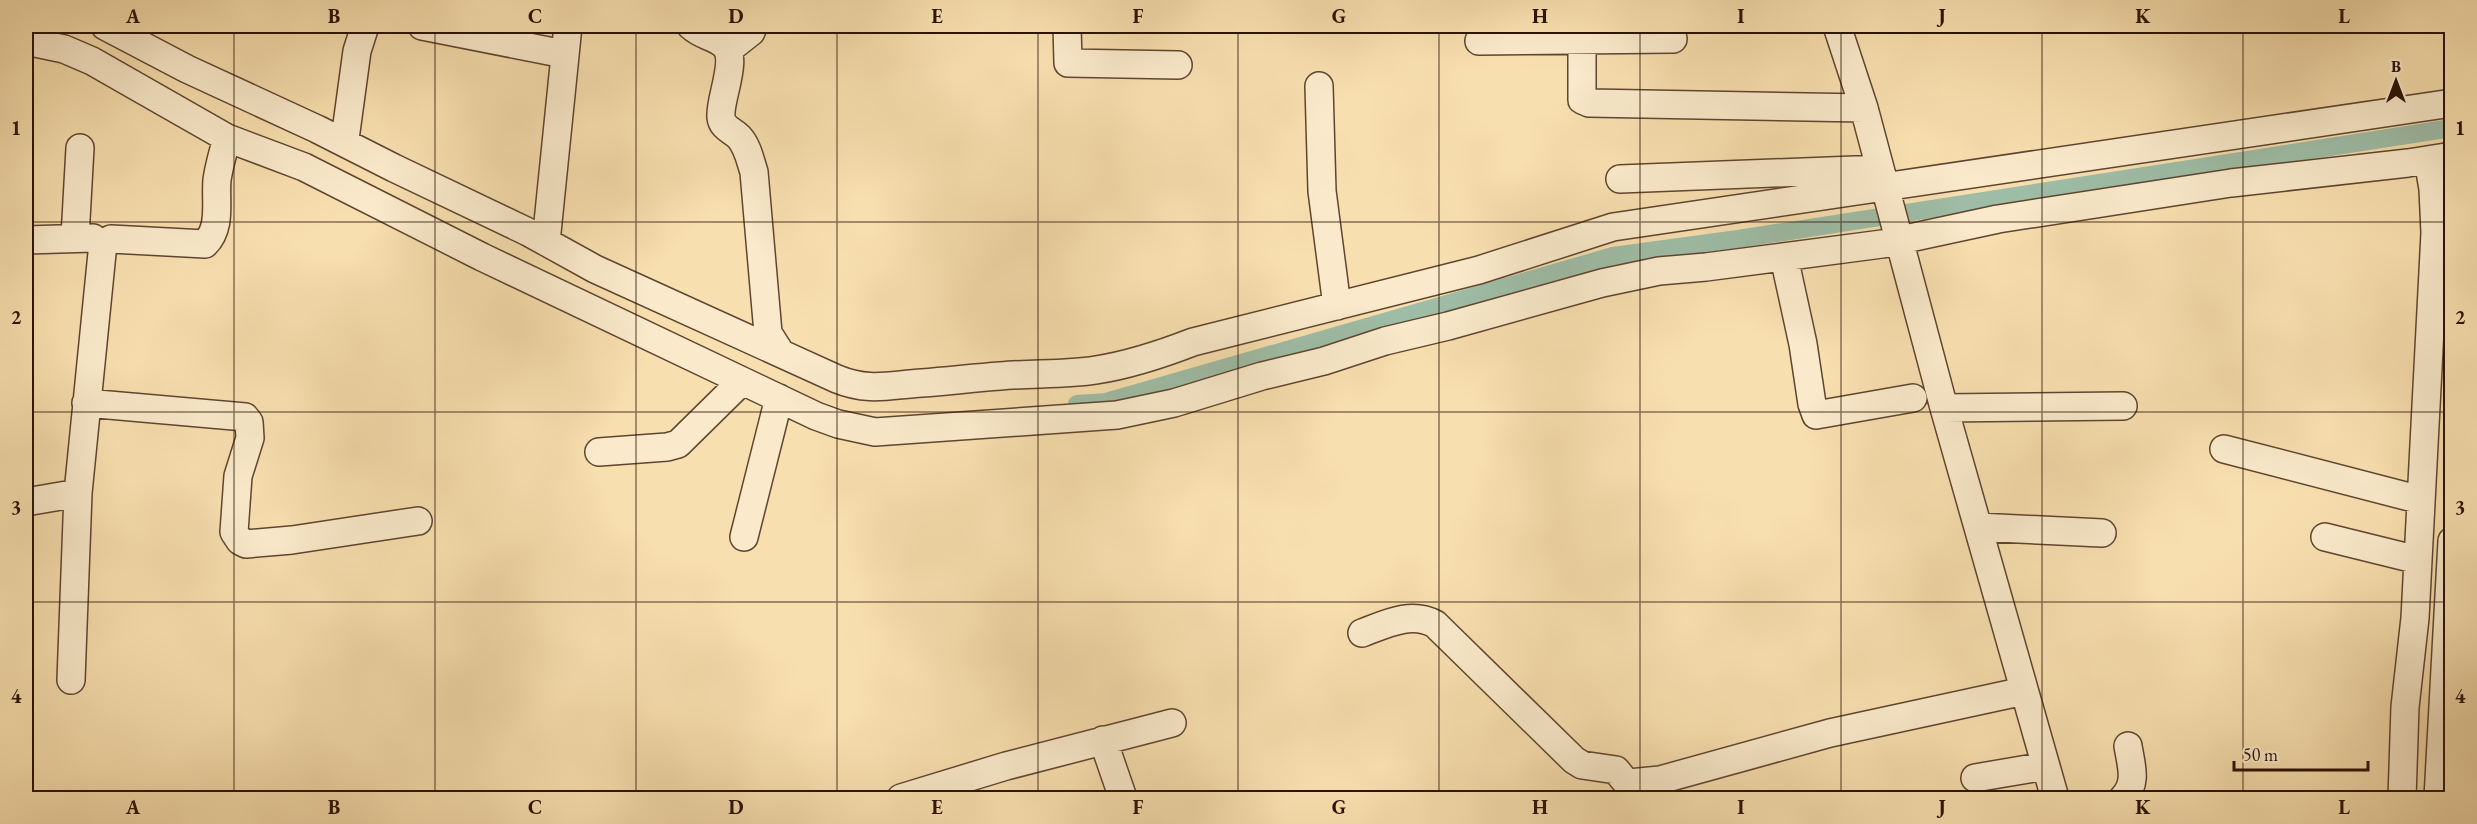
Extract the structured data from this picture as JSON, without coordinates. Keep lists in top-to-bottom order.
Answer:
{
  "scale_bar": "50 m",
  "north": "top",
  "grid": {
    "columns": [
      "A",
      "B",
      "C",
      "D",
      "E",
      "F",
      "G",
      "H",
      "I",
      "J",
      "K",
      "L"
    ],
    "rows": [
      "1",
      "2",
      "3",
      "4"
    ]
  }
}
